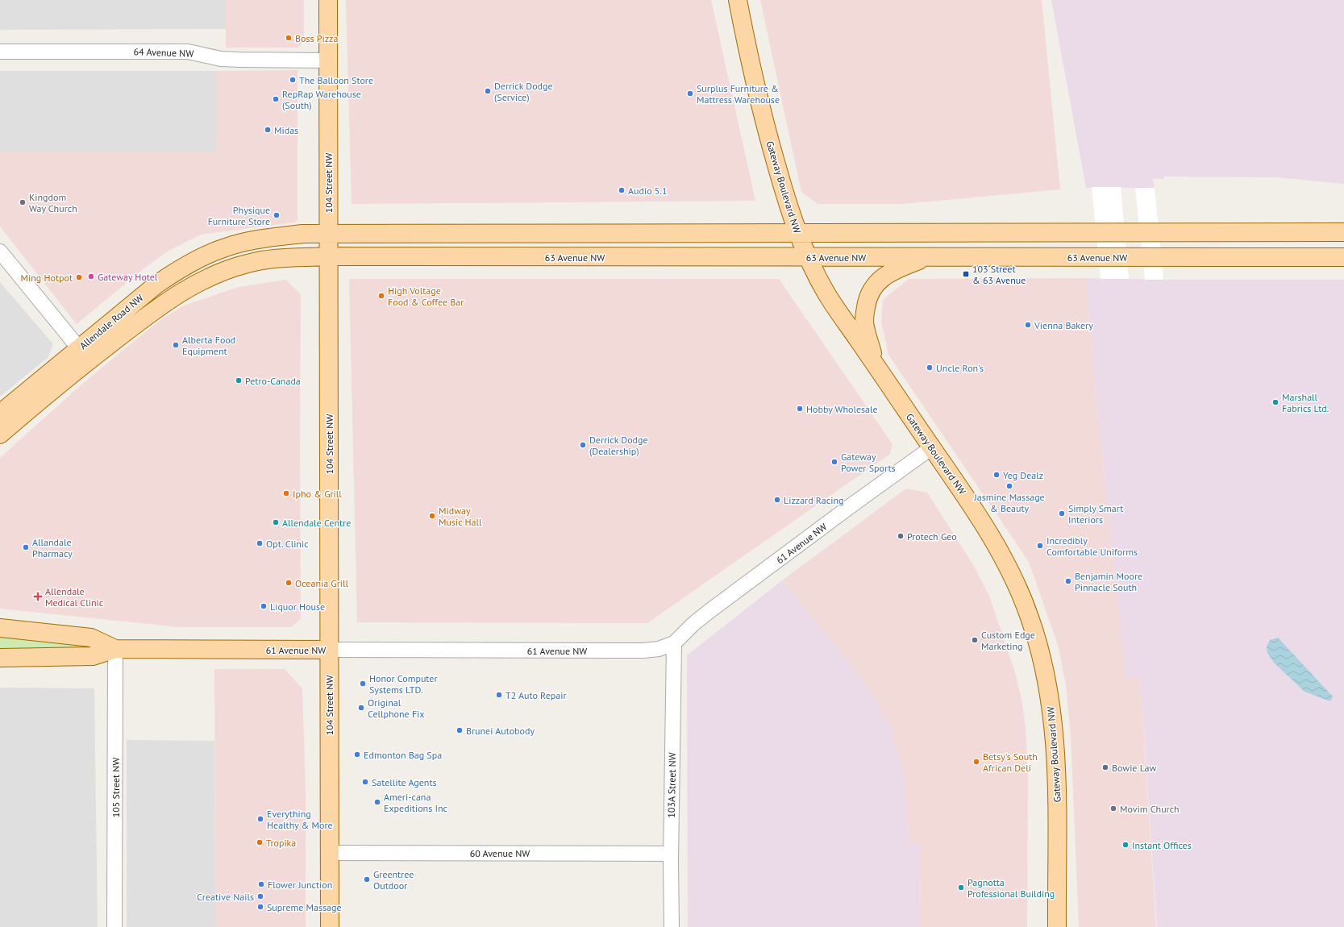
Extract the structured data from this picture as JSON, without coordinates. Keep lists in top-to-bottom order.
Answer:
{
  "streets": {
    "main road": [
      "104 Street NW",
      "Gateway Boulevard NW",
      "63 Avenue NW",
      "Allendale Road NW",
      "61 Avenue NW"
    ],
    "street": [
      "64 Avenue NW",
      "103A Street NW",
      "105 Street NW",
      "60 Avenue NW"
    ]
  },
  "crossings": [
    ["64 Avenue NW", "104 Street NW"],
    ["104 Street NW", "63 Avenue NW"],
    ["104 Street NW", "Allendale Road NW"],
    ["104 Street NW", "61 Avenue NW"],
    ["104 Street NW", "60 Avenue NW"],
    ["Gateway Boulevard NW", "63 Avenue NW"],
    ["Gateway Boulevard NW", "61 Avenue NW"],
    ["63 Avenue NW", "Allendale Road NW"],
    ["61 Avenue NW", "103A Street NW"],
    ["61 Avenue NW", "105 Street NW"],
    ["103A Street NW", "60 Avenue NW"]
  ],
  "places": {
    "other": [
      "Boss Pizza",
      "The Balloon Store",
      "Derrick Dodge (Service)",
      "Surplus Furniture & Mattress Warehouse",
      "RepRap Warehouse (South)",
      "Midas",
      "Audio 5.1",
      "Kingdom Way Church",
      "Physique Furniture Store",
      "Gateway Hotel",
      "Ming Hotpot",
      "High Voltage Food & Coffee Bar",
      "Vienna Bakery",
      "Alberta Food Equipment",
      "Uncle Ron's",
      "Petro-Canada",
      "Marshall Fabrics Ltd.",
      "Hobby Wholesale",
      "Derrick Dodge (Dealership)",
      "Gateway Power Sports",
      "Yeg Dealz",
      "Jasmine Massage & Beauty",
      "Ipho & Grill",
      "Lizzard Racing",
      "Simply Smart Interiors",
      "Midway Music Hall",
      "Allendale Centre",
      "Protech Geo",
      "Opt. Clinic",
      "Incredibly Comfortable Uniforms",
      "Allandale Pharmacy",
      "Benjamin Moore Pinnacle South",
      "Oceania Grill",
      "Liquor House",
      "Custom Edge Marketing",
      "Honor Computer Systems LTD.",
      "T2 Auto Repair",
      "Original Cellphone Fix",
      "Brunei Autobody",
      "Edmonton Bag Spa",
      "Betsy's South African Deli",
      "Bowie Law",
      "Satellite Agents",
      "Ameri-cana Expeditions Inc",
      "Movim Church",
      "Everything Healthy & More",
      "Tropika",
      "Instant Offices",
      "Greentree Outdoor",
      "Flower Junction",
      "Pagnotta Professional Building",
      "Creative Nails",
      "Supreme Massage"
    ],
    "transit": ["103 Street & 63 Avenue"],
    "health": ["Allendale Medical Clinic"]
  }
}
